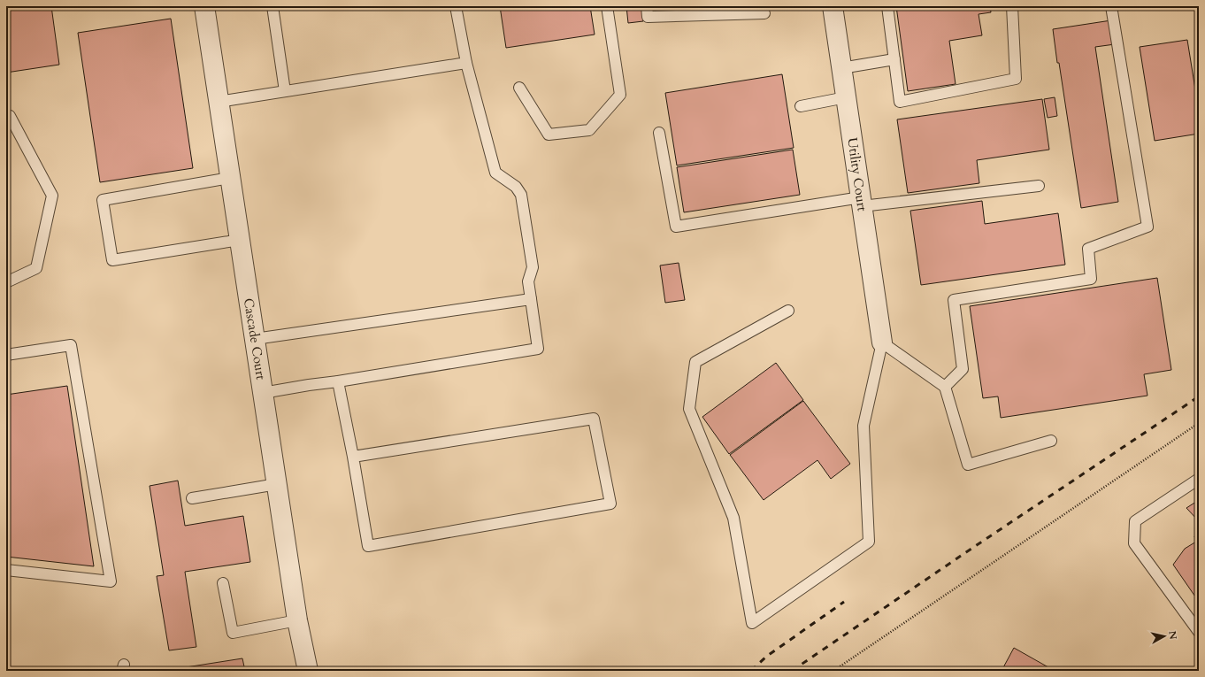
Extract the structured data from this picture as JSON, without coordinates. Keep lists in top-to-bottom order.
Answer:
{
  "streets": {
    "street": ["Utility Court", "Cascade Court"]
  },
  "north": "right"
}
